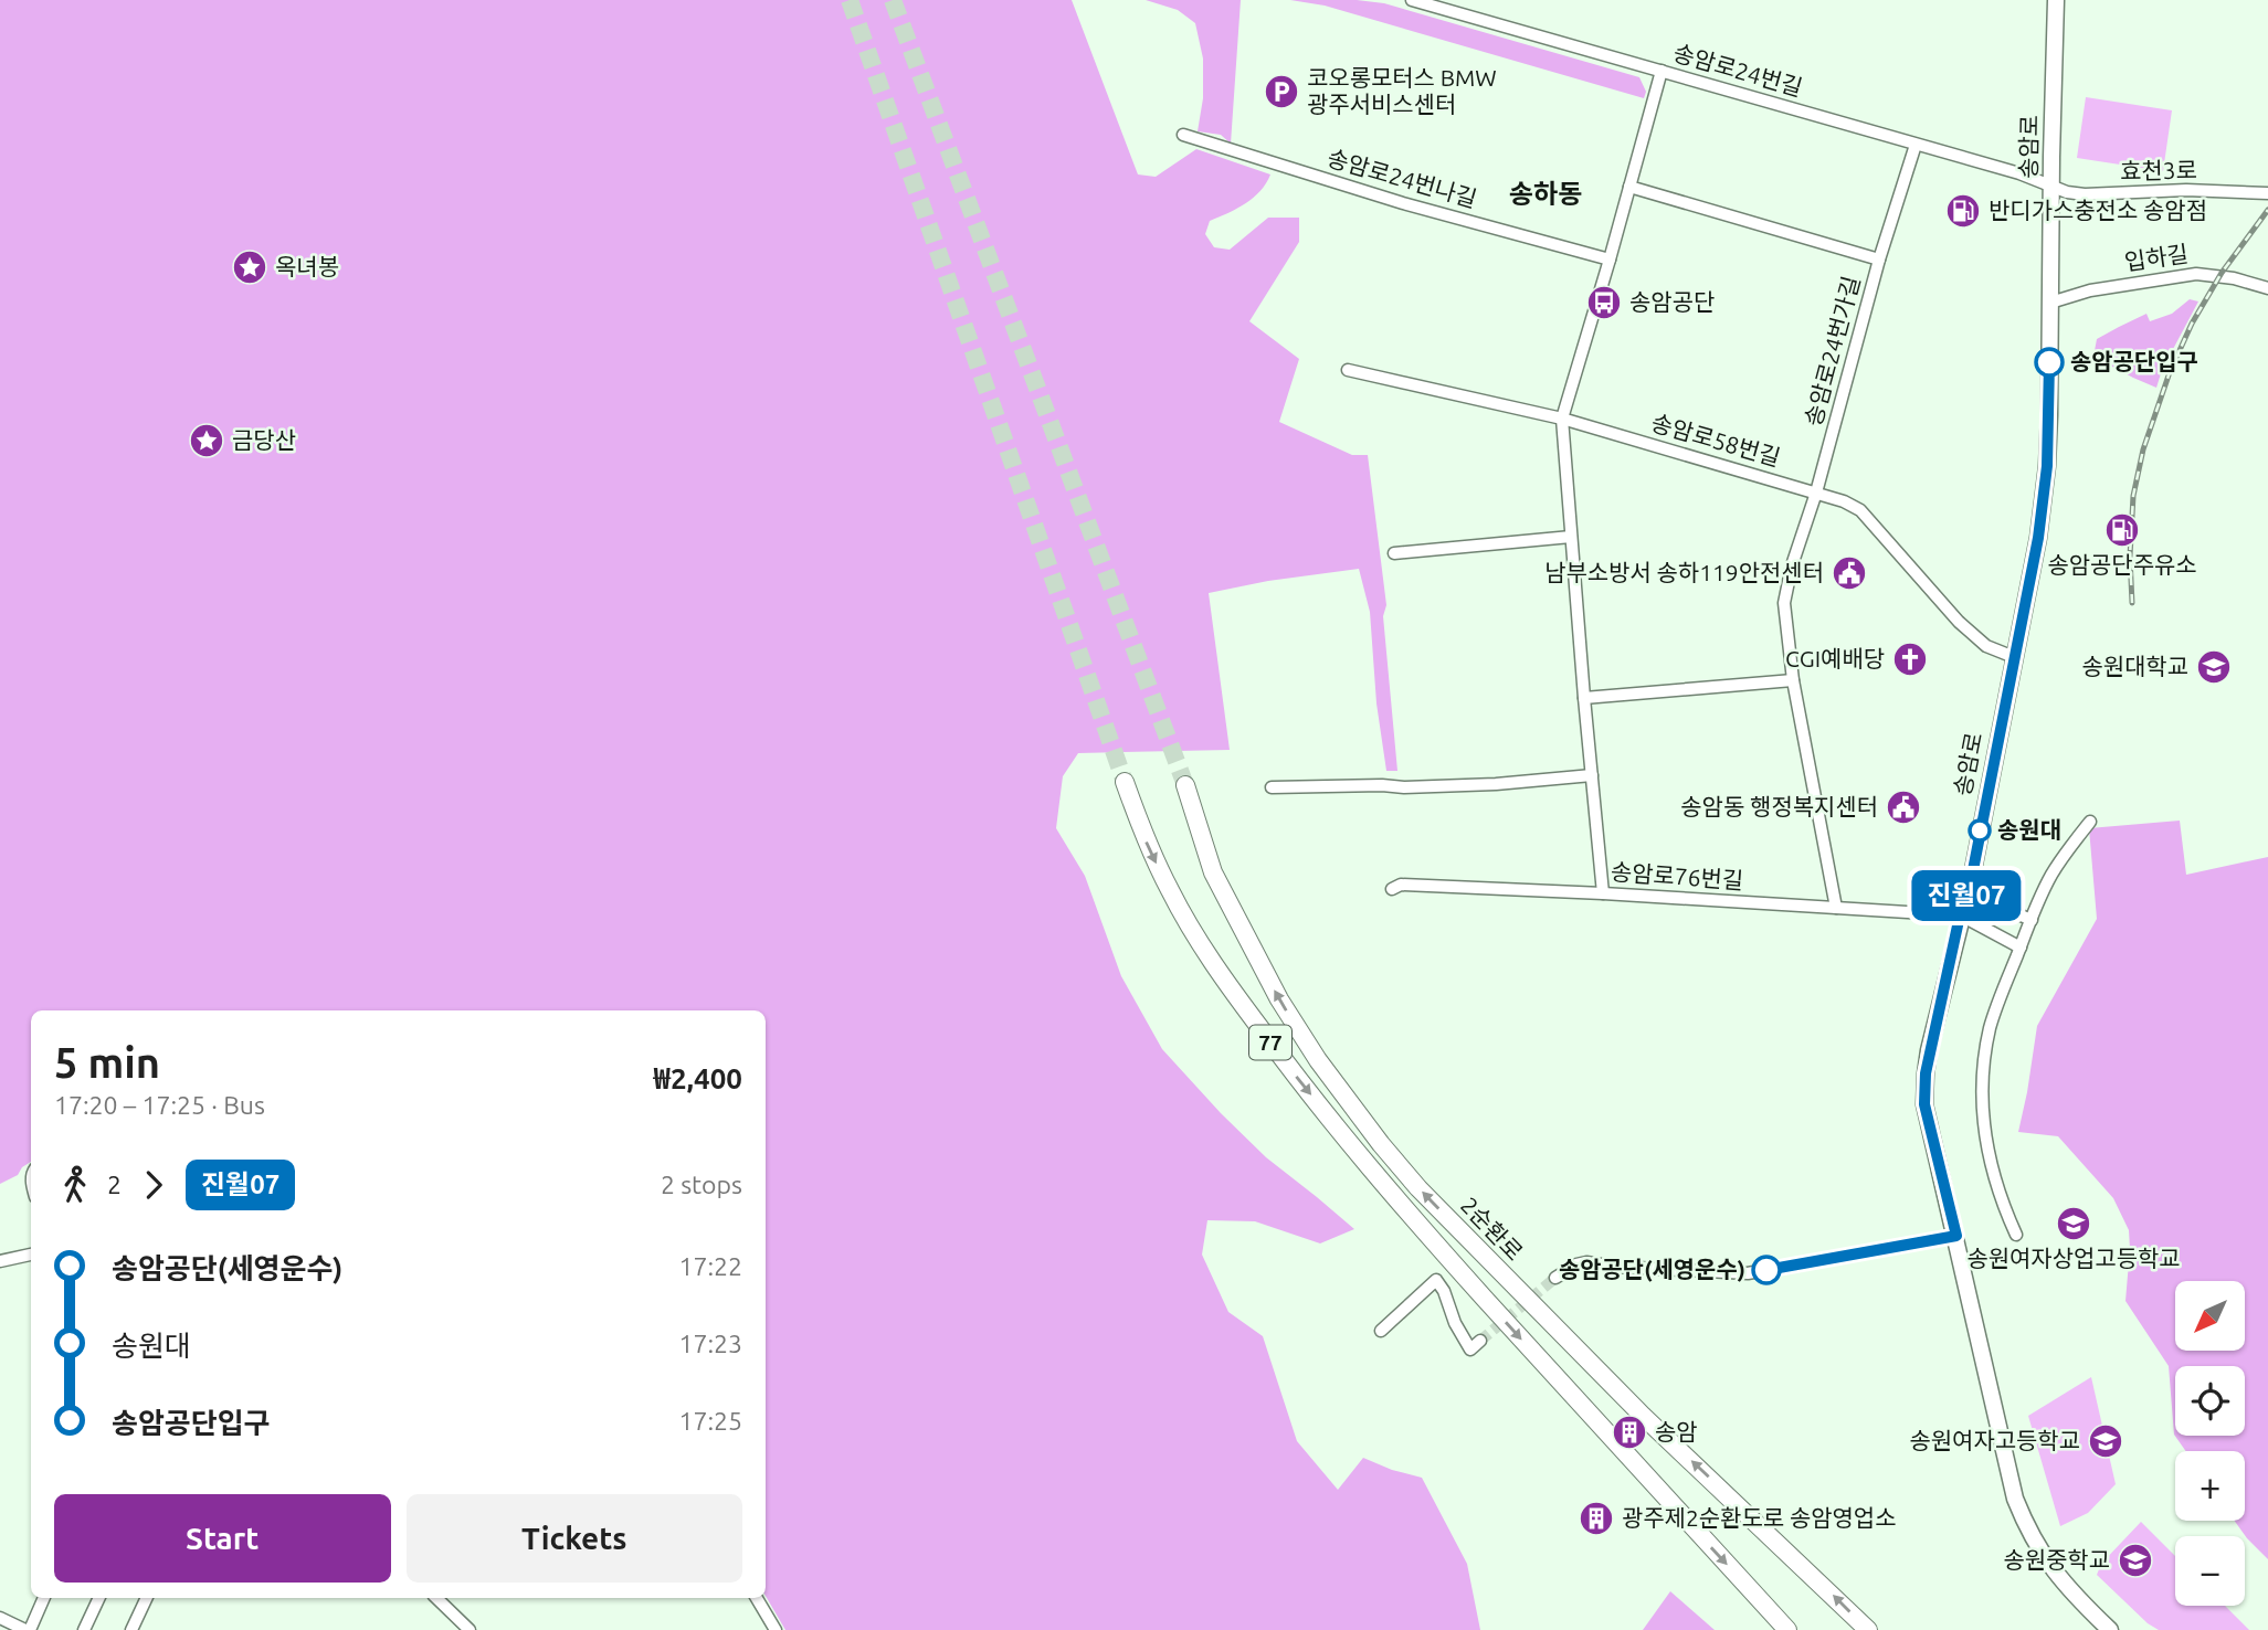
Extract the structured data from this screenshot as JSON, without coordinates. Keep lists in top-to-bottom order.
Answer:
{
  "streets": {
    "highway": ["77", "2순환로"],
    "main road": ["송암로"],
    "street": [
      "송암로24번길",
      "효천3로",
      "송암로24번나길",
      "입하길",
      "송암로24번가길",
      "송암로58번길",
      "송암로76번길"
    ]
  },
  "crossings": [
    ["송암로24번길", "송암로"],
    ["송암로24번길", "효천3로"],
    ["송암로24번길", "송암로24번가길"],
    ["송암로", "효천3로"],
    ["송암로", "입하길"],
    ["송암로", "송암로58번길"],
    ["송암로", "송암로76번길"],
    ["송암로24번가길", "송암로58번길"],
    ["송암로24번가길", "송암로76번길"]
  ],
  "districts": ["송하동"],
  "places": {
    "parking": ["코오롱모터스 BMW 광주서비스센터"],
    "fuel station": ["반디가스충전소 송암점", "송암공단주유소"],
    "place": ["옥녀봉", "금당산"],
    "bus stop": ["송암공단"],
    "other": ["송암공단입구", "송원대", "송암공단(세영운수)"],
    "public building": ["남부소방서 송하119안전센터", "송암동 행정복지센터"],
    "church": ["CGI예배당"],
    "school or university": [
      "송원대학교",
      "송원여자상업고등학교",
      "송원여자고등학교",
      "송원중학교"
    ],
    "building": ["송암", "광주제2순환도로 송암영업소"]
  },
  "lines": ["bus line 진월07"],
  "north": "bottom left",
  "page": {
    "on_map": "진월07",
    "heading": ["5 min", "17:20 – 17:25 · Bus", "₩2,400"],
    "legs": ["2", "진월07", "2 stops"],
    "list": [
      {
        "name": "송암공단(세영운수)",
        "value": "17:22"
      },
      {
        "name": "송원대",
        "value": "17:23"
      },
      {
        "name": "송암공단입구",
        "value": "17:25"
      }
    ],
    "map_buttons": ["+", "−"],
    "buttons": ["Start", "Tickets"]
  }
}
